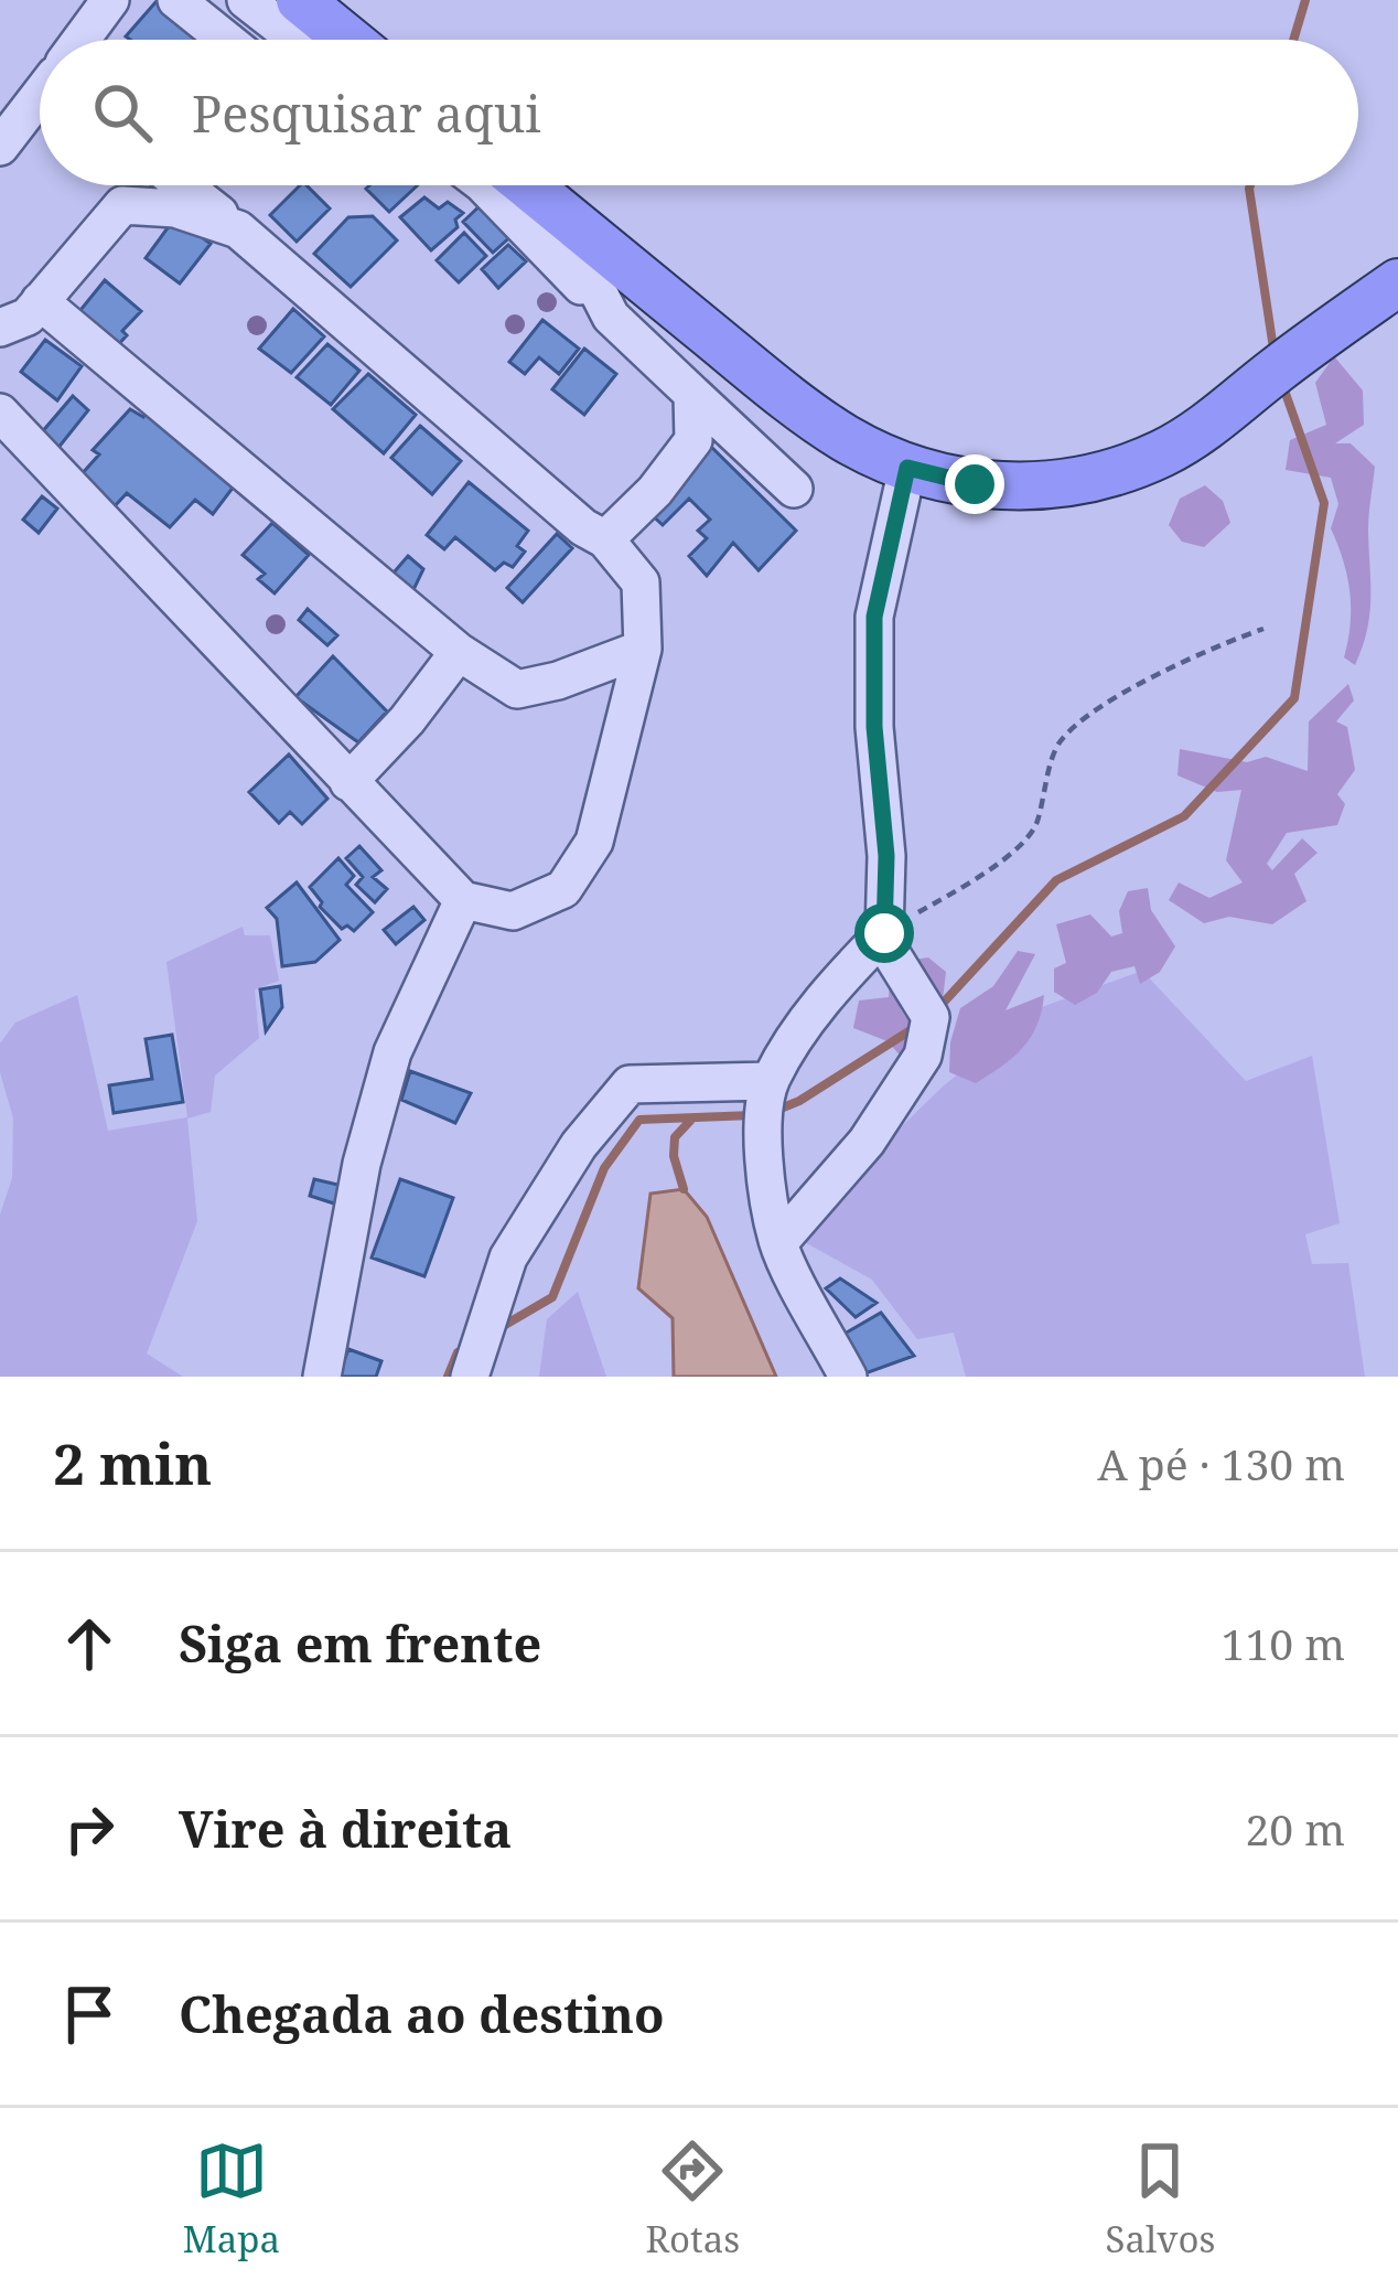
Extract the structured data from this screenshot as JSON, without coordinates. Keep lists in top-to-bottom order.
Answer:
{
  "page": {
    "search": "Pesquisar aqui",
    "heading": ["2 min", "A pé · 130 m"],
    "list": [
      ["Siga em frente", "110 m"],
      ["Vire à direita", "20 m"],
      "Chegada ao destino"
    ],
    "nav": ["Mapa", "Rotas", "Salvos"]
  }
}
